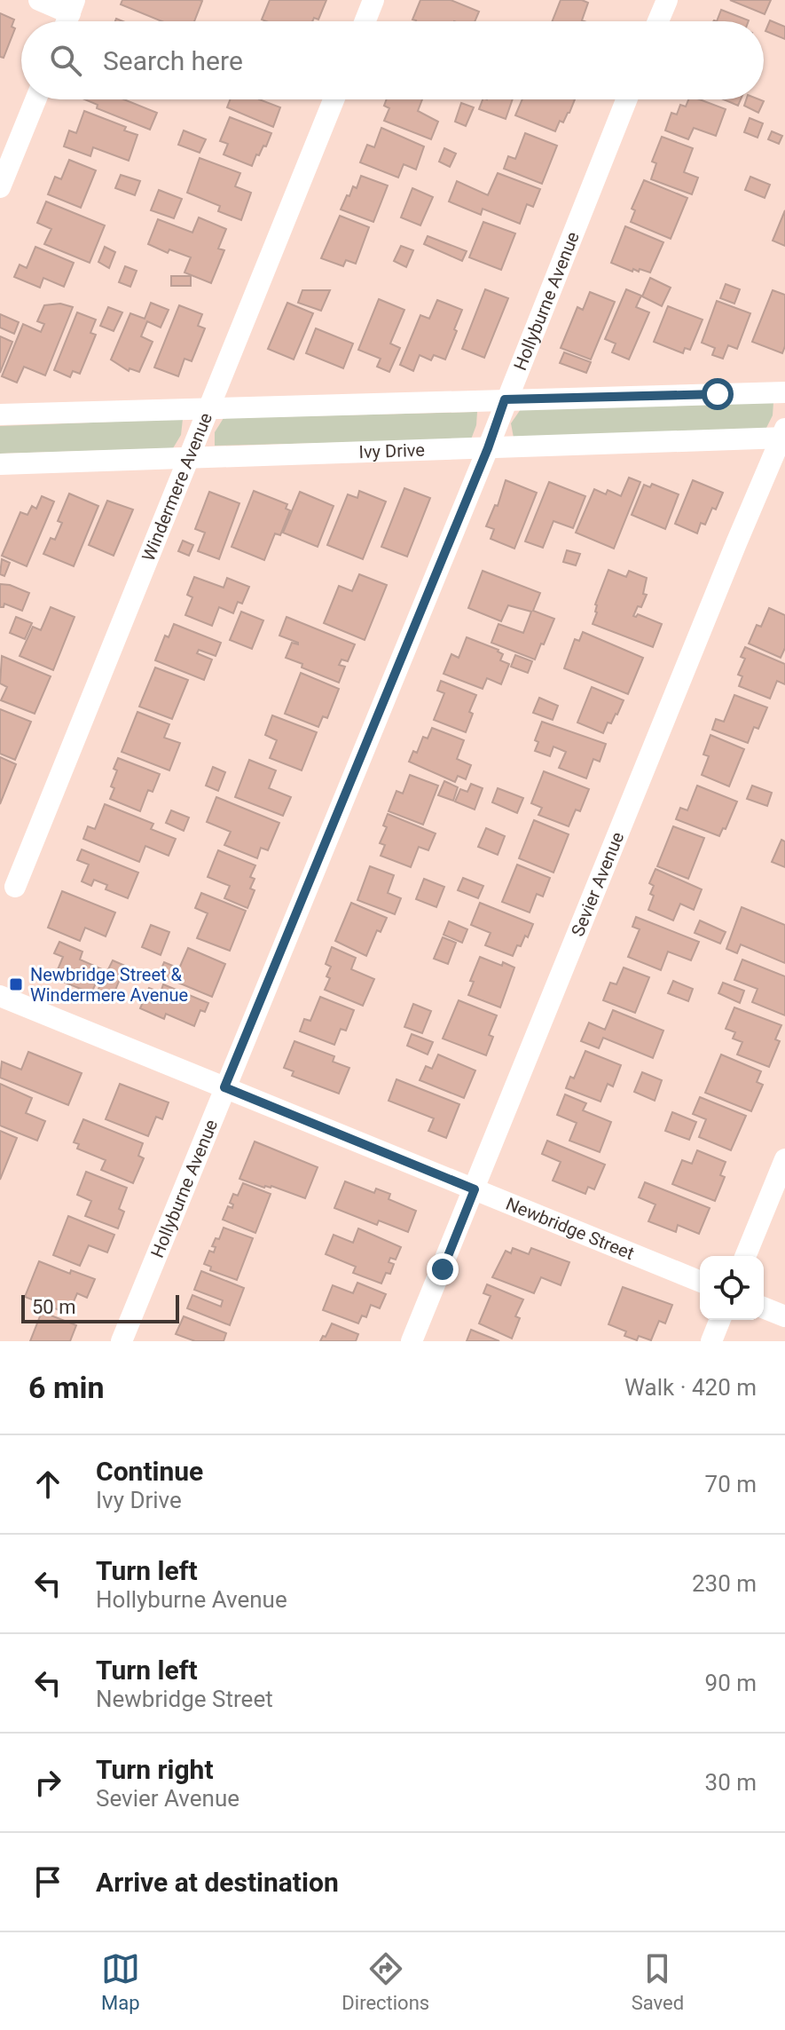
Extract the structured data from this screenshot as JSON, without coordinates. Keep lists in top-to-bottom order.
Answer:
{
  "streets": {
    "street": [
      "Hollyburne Avenue",
      "Ivy Drive",
      "Windermere Avenue",
      "Sevier Avenue",
      "Newbridge Street"
    ]
  },
  "crossings": [
    ["Hollyburne Avenue", "Ivy Drive"],
    ["Hollyburne Avenue", "Newbridge Street"],
    ["Ivy Drive", "Windermere Avenue"],
    ["Ivy Drive", "Sevier Avenue"],
    ["Sevier Avenue", "Newbridge Street"]
  ],
  "places": {
    "transit": ["Newbridge Street & Windermere Avenue"]
  },
  "scale_bar": "50 m",
  "page": {
    "search": "Search here",
    "scale": "50 m",
    "heading": ["6 min", "Walk · 420 m"],
    "list": [
      ["Continue", "Ivy Drive", "70 m"],
      ["Turn left", "Hollyburne Avenue", "230 m"],
      ["Turn left", "Newbridge Street", "90 m"],
      ["Turn right", "Sevier Avenue", "30 m"],
      "Arrive at destination"
    ],
    "nav": ["Map", "Directions", "Saved"]
  }
}
